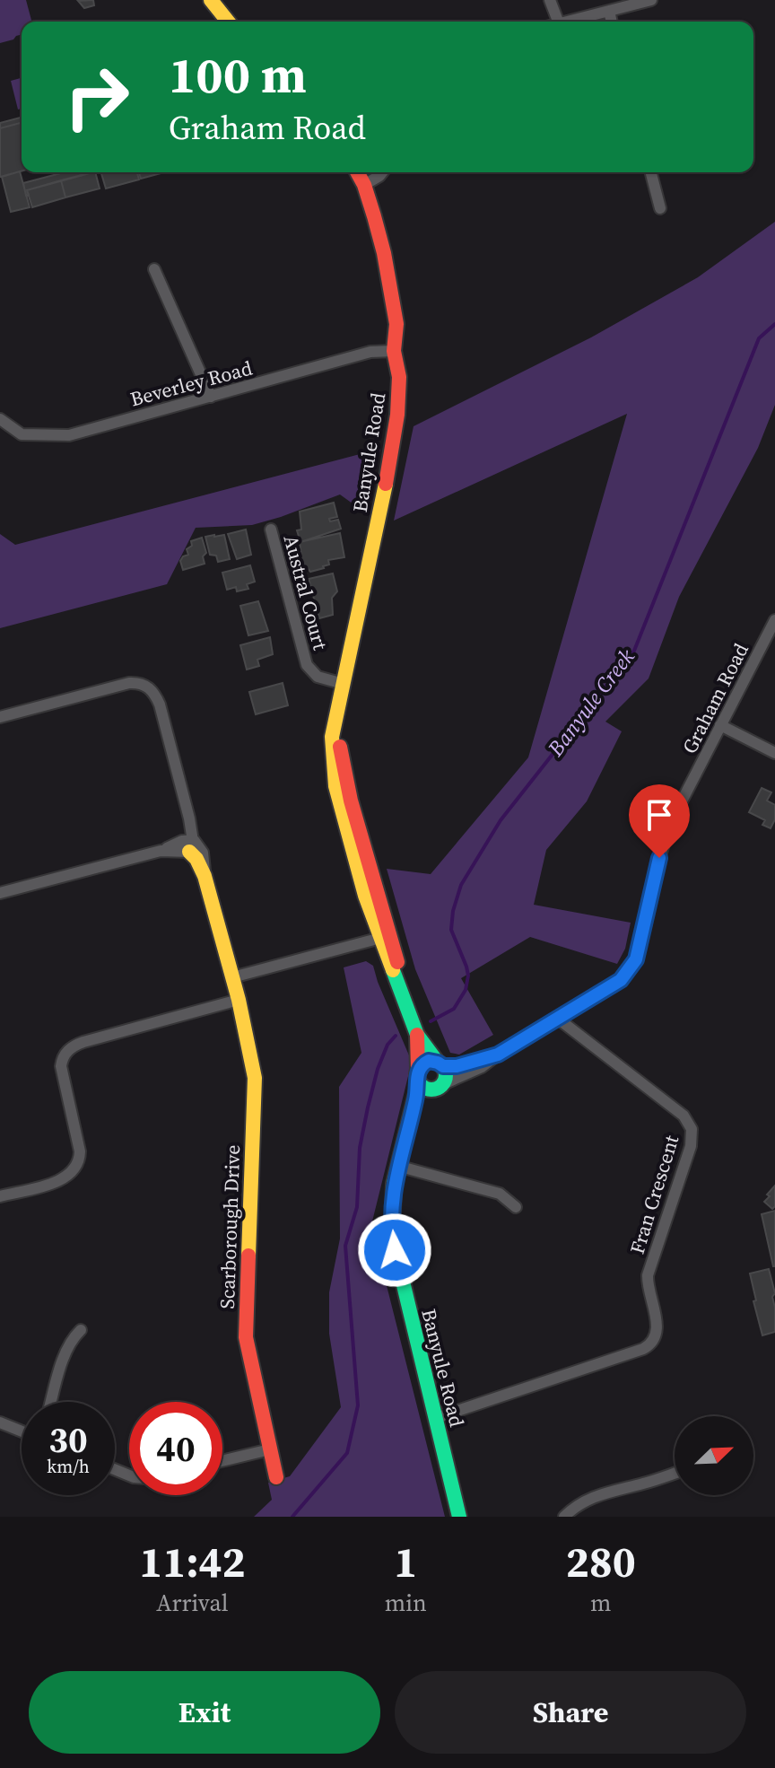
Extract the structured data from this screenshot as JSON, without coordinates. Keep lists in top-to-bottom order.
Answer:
{
  "streets": {
    "street": [
      "Beverley Road",
      "Banyule Road",
      "Austral Court",
      "Graham Road",
      "Fran Crescent",
      "Scarborough Drive"
    ]
  },
  "crossings": [
    ["Beverley Road", "Banyule Road"],
    ["Banyule Road", "Austral Court"],
    ["Banyule Road", "Graham Road"],
    ["Banyule Road", "Fran Crescent"],
    ["Graham Road", "Fran Crescent"]
  ],
  "water": ["Banyule Creek"],
  "north": "top right",
  "page": {
    "turn": ["100 m", "Graham Road"],
    "speed": "30 km/h",
    "limit": "40",
    "eta": [
      "11:42",
      "Arrival",
      "1",
      "min",
      "280",
      "m"
    ],
    "buttons": ["Exit", "Share"]
  }
}
